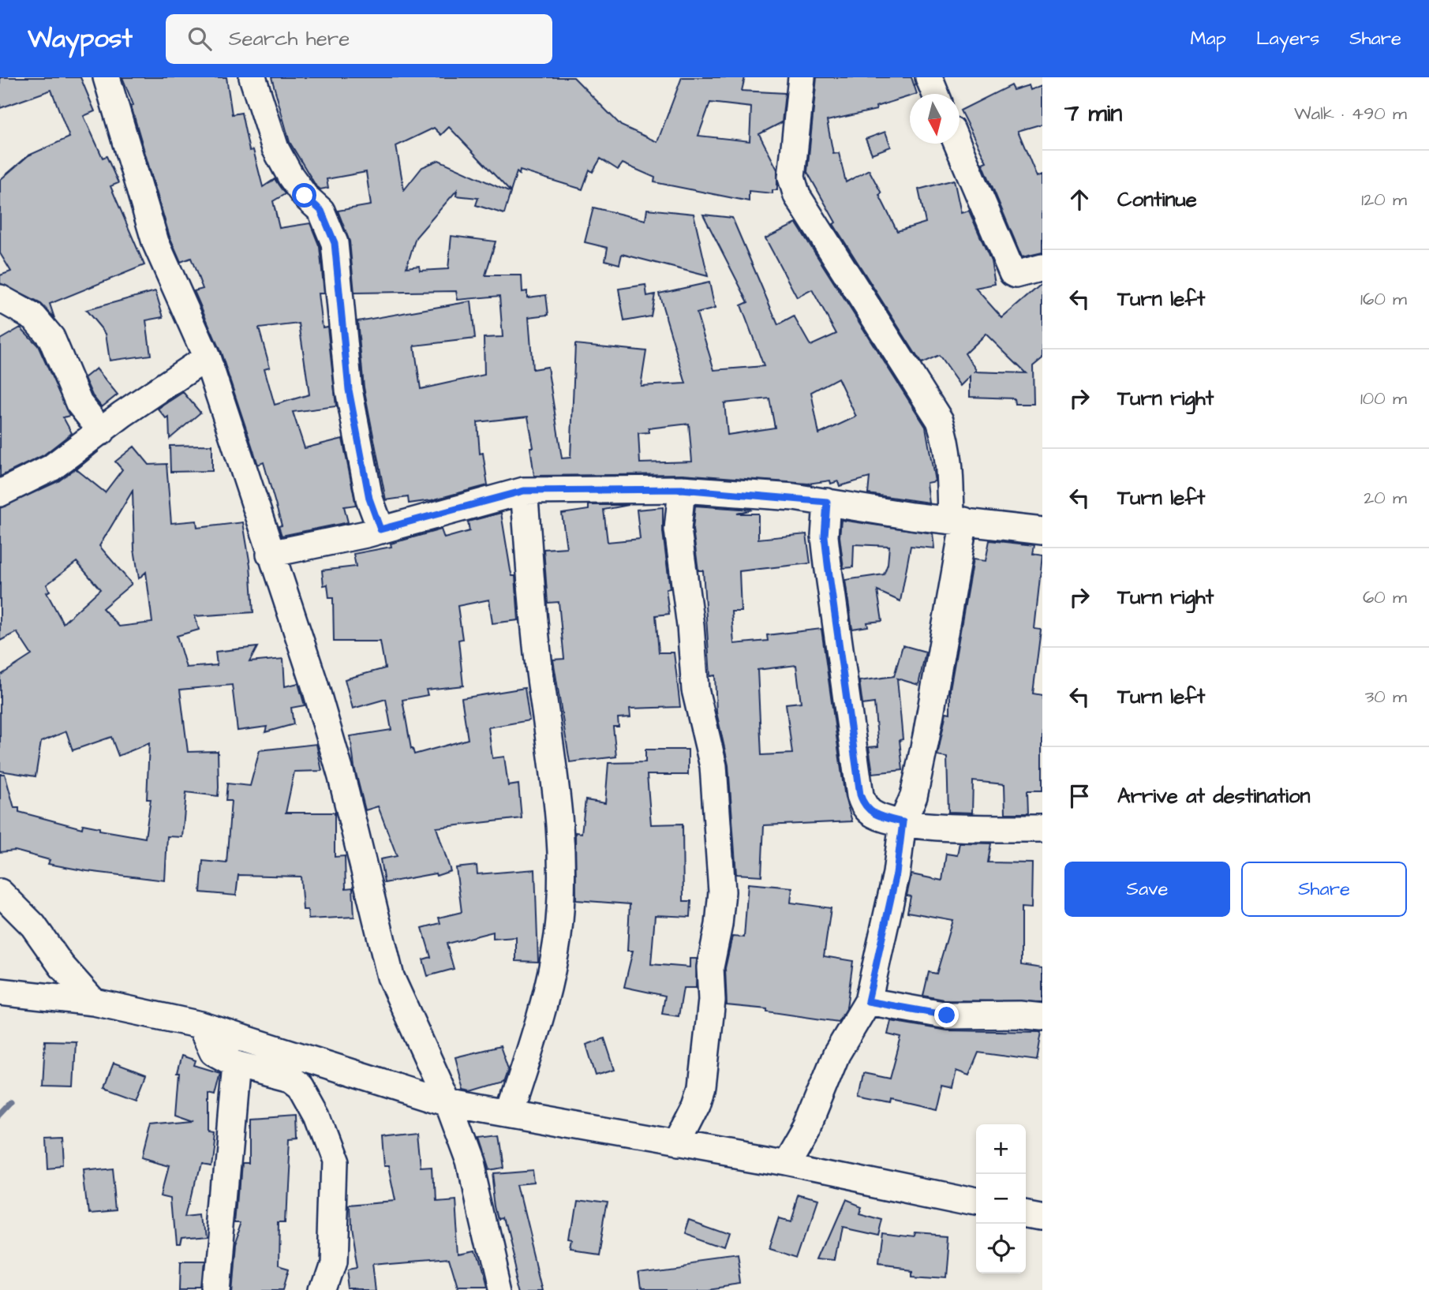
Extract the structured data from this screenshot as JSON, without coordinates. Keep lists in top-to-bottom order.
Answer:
{
  "north": "bottom",
  "page": {
    "header": "Waypost",
    "search": "Search here",
    "nav": ["Map", "Layers", "Share"],
    "heading": ["7 min", "Walk · 490 m"],
    "list": [
      ["Continue", "120 m"],
      ["Turn left", "160 m"],
      ["Turn right", "100 m"],
      ["Turn left", "20 m"],
      ["Turn right", "60 m"],
      ["Turn left", "30 m"],
      "Arrive at destination"
    ],
    "buttons": ["Save", "Share"],
    "map_buttons": ["+", "−"]
  }
}
